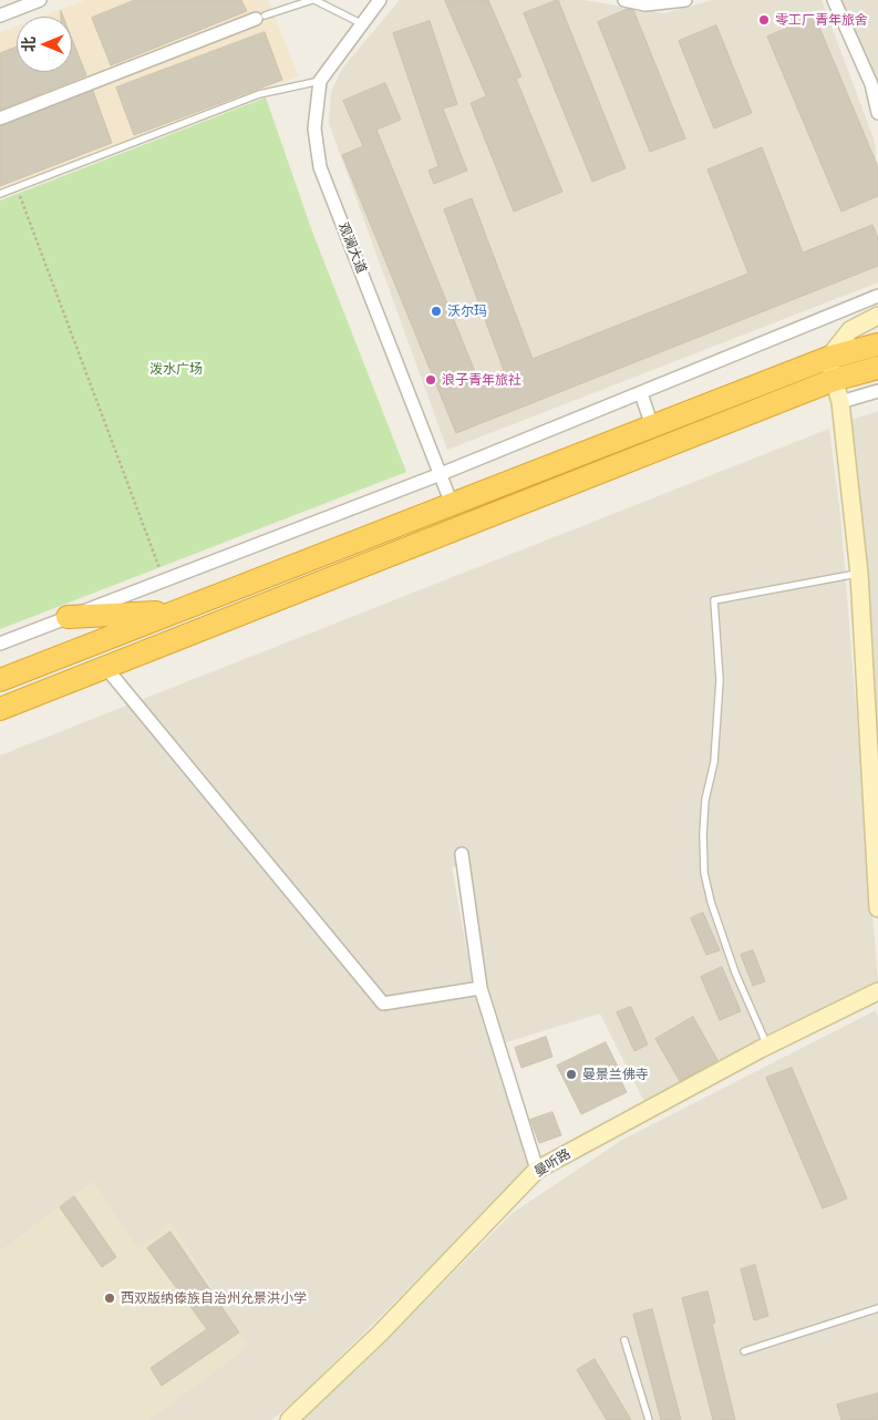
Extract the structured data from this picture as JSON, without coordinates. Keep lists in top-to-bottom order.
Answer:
{
  "streets": {
    "street": ["观澜大道", "曼听路"]
  },
  "parks": ["泼水广场"],
  "places": [
    "零工厂青年旅舍",
    "沃尔玛",
    "浪子青年旅社",
    "曼景兰佛寺",
    "西双版纳傣族自治州允景洪小学"
  ],
  "north": "left"
}
